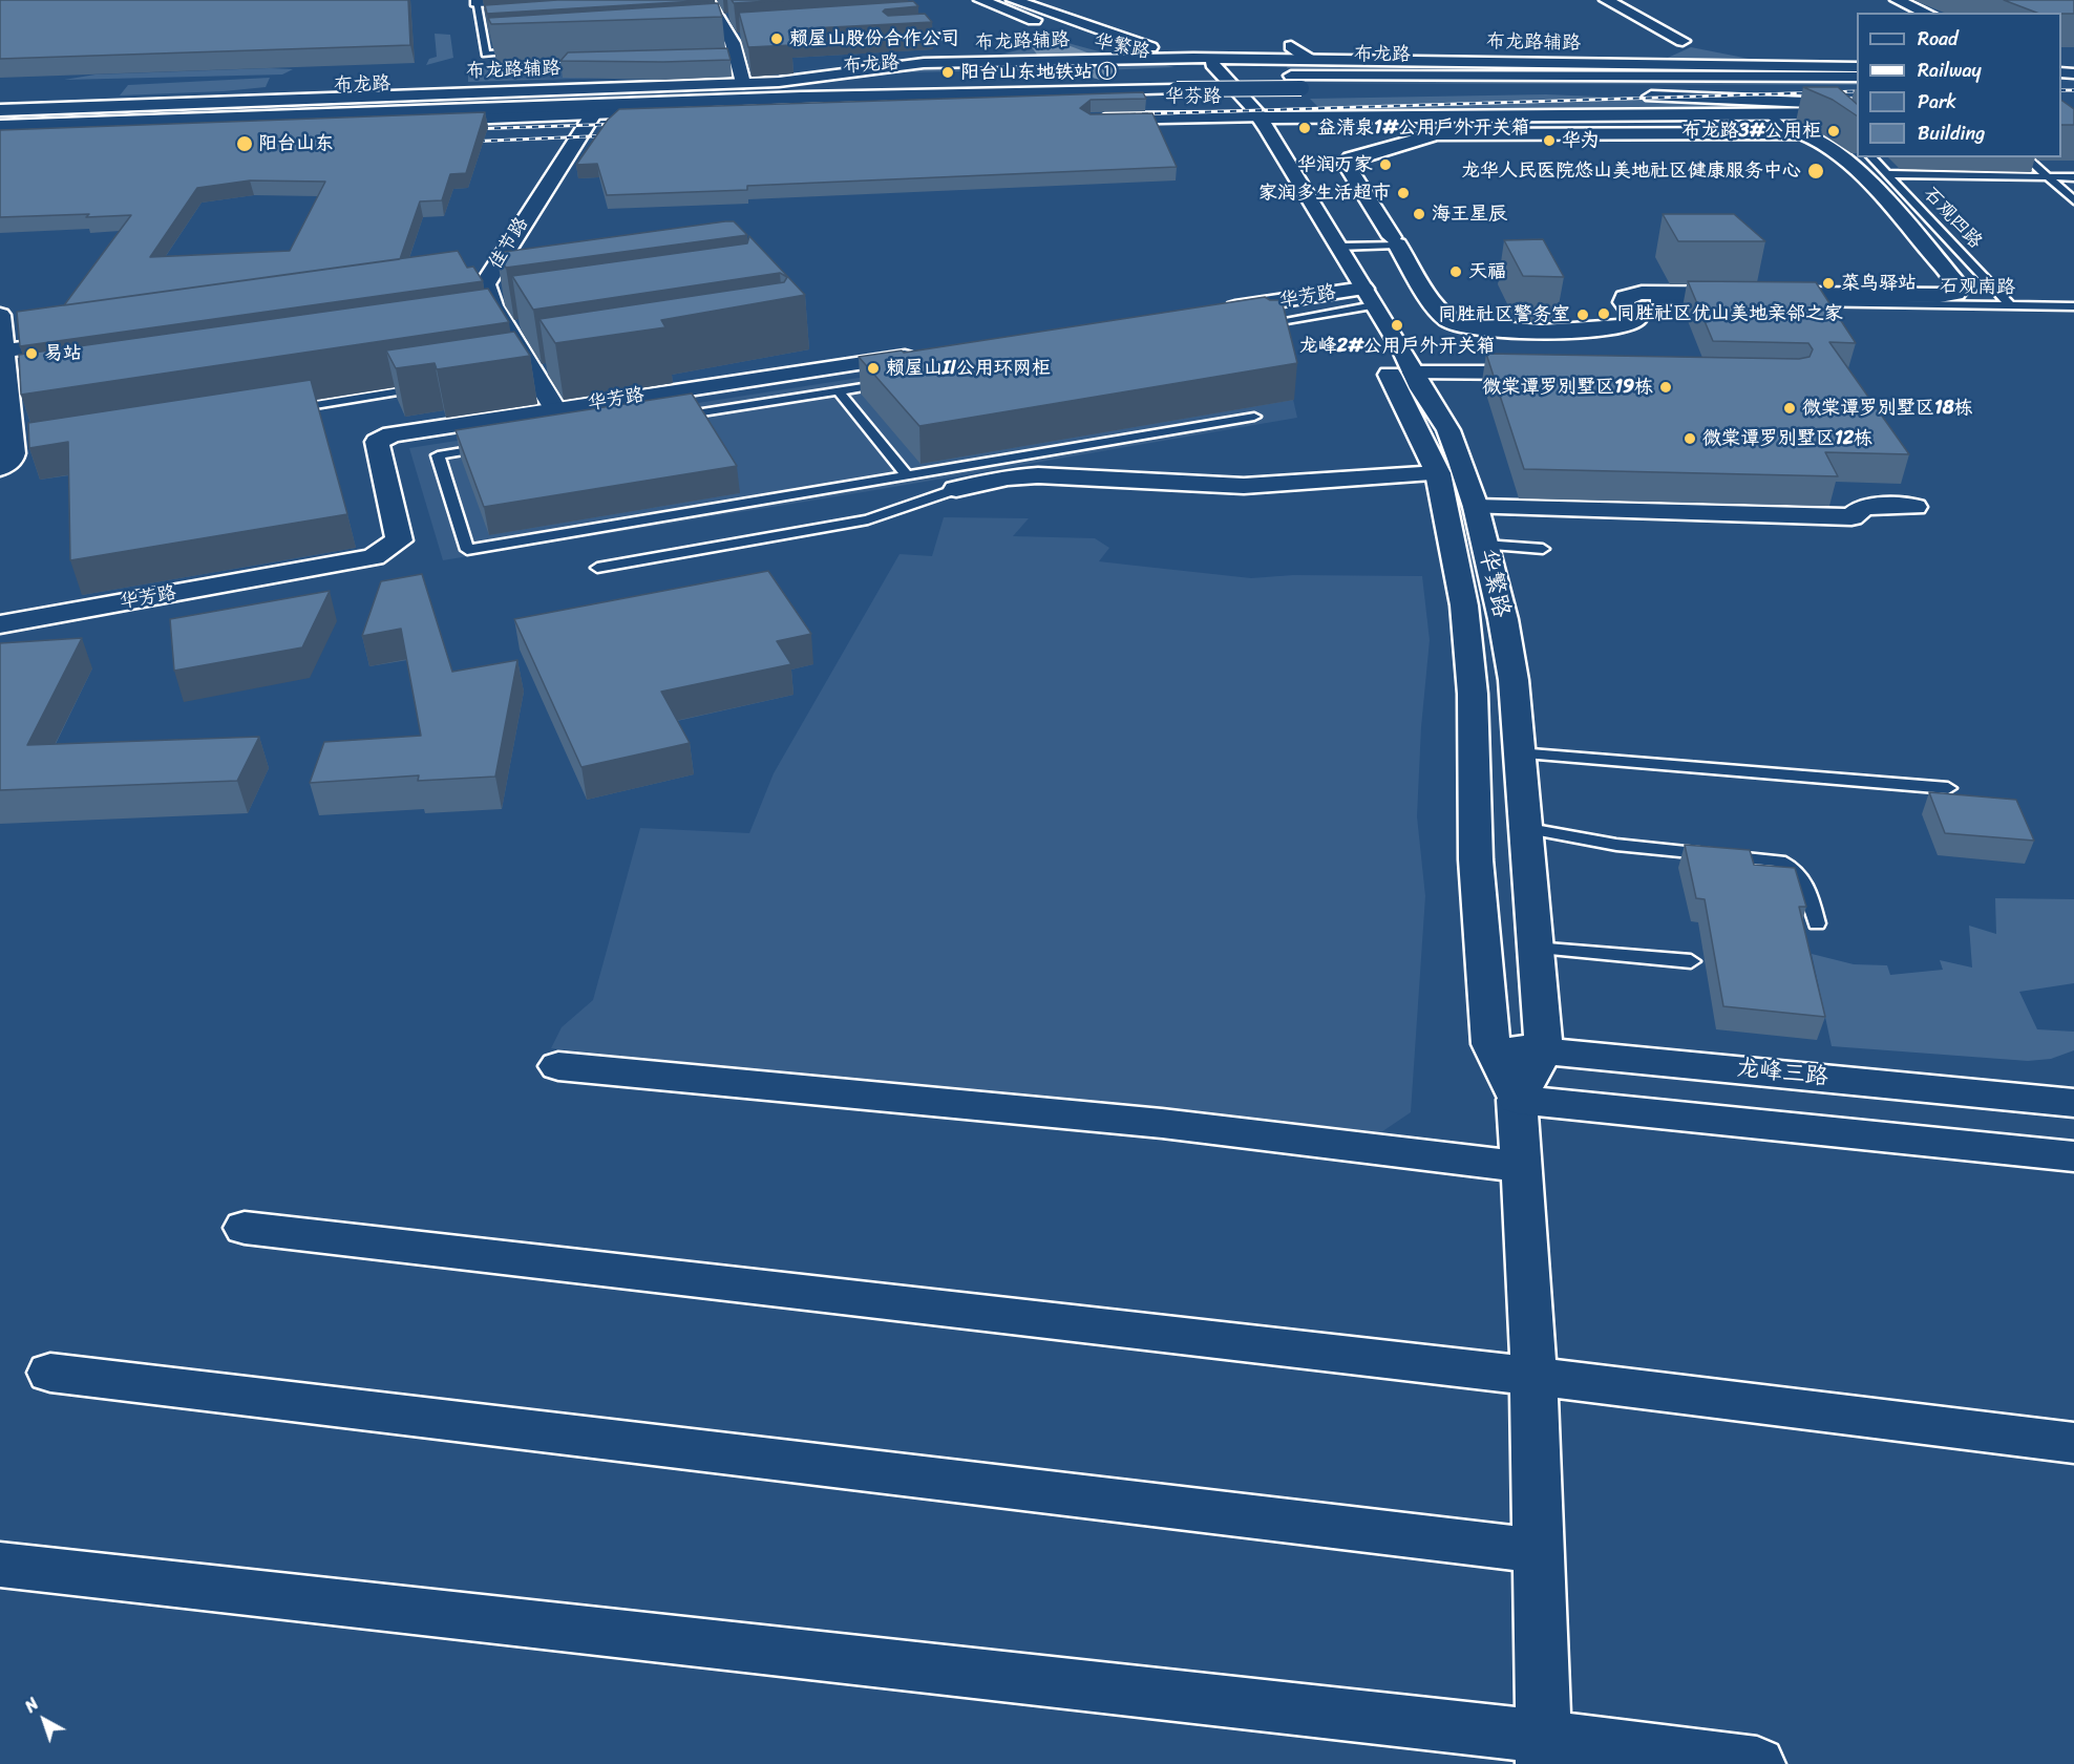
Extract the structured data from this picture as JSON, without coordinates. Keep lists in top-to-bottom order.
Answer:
{
  "streets": {
    "main road": [
      "布龙路辅路",
      "华繁路",
      "布龙路",
      "华芬路",
      "佳节路",
      "华芳路",
      "龙峰三路"
    ],
    "lane": ["石观四路", "石观南路"]
  },
  "crossings": [
    ["布龙路辅路", "华繁路"],
    ["布龙路辅路", "布龙路"],
    ["布龙路辅路", "佳节路"],
    ["华繁路", "华芬路"],
    ["华繁路", "华芳路"],
    ["华繁路", "龙峰三路"],
    ["石观四路", "石观南路"],
    ["佳节路", "华芳路"]
  ],
  "places": [
    "赖屋山股份合作公司",
    "阳台山东地铁站 ①",
    "益清泉1#公用户外开关箱",
    "布龙路3#公用柜",
    "华为",
    "阳台山东",
    "华润万家",
    "龙华人民医院悠山美地社区健康服务中心",
    "家润多生活超市",
    "海王星辰",
    "天福",
    "菜鸟驿站",
    "同胜社区优山美地亲邻之家",
    "同胜社区警务室",
    "龙峰2#公用户外开关箱",
    "易站",
    "赖屋山II公用环网柜",
    "微棠谭罗别墅区19栋",
    "微棠谭罗别墅区18栋",
    "微棠谭罗别墅区12栋"
  ],
  "legend": [
    "Road",
    "Railway",
    "Park",
    "Building"
  ],
  "north": "top left"
}
